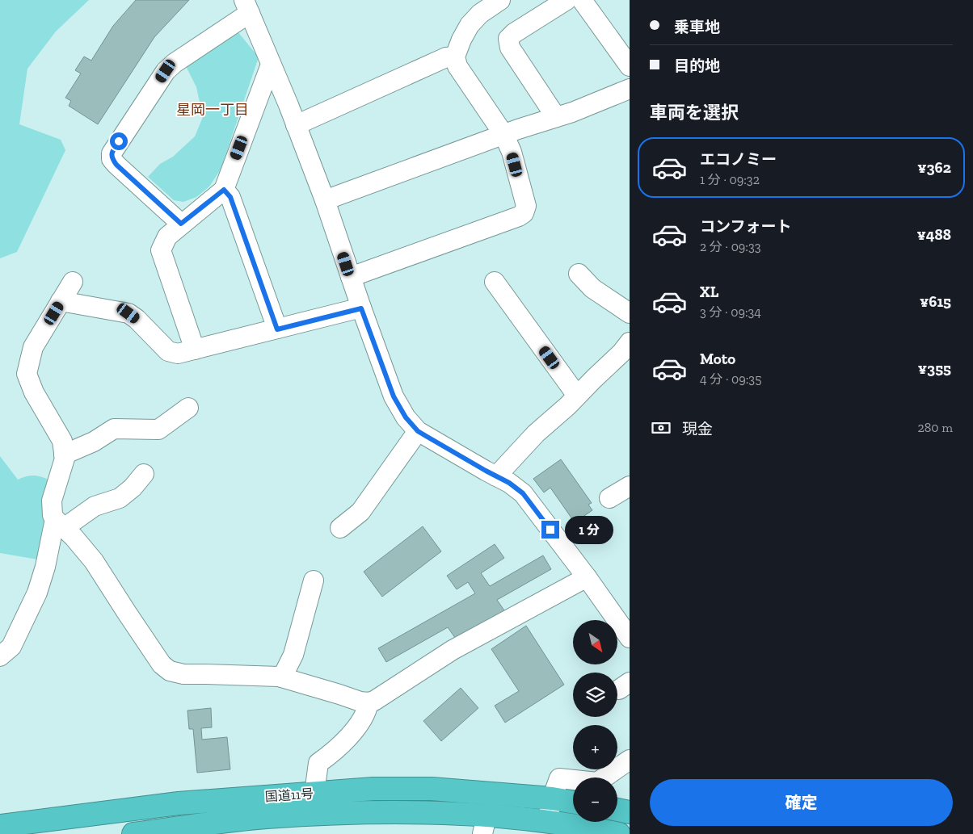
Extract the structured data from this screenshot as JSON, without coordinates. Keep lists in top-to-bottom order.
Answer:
{
  "streets": {
    "highway": ["国道11号"]
  },
  "districts": ["星岡一丁目"],
  "north": "bottom right",
  "page": {
    "banner": ["乗車地", "目的地"],
    "heading": "車両を選択",
    "list": [
      {
        "name": "エコノミー",
        "note": "1 分 · 09:32",
        "value": "¥362"
      },
      {
        "name": "コンフォート",
        "note": "2 分 · 09:33",
        "value": "¥488"
      },
      {
        "name": "XL",
        "note": "3 分 · 09:34",
        "value": "¥615"
      },
      {
        "name": "Moto",
        "note": "4 分 · 09:35",
        "value": "¥355"
      }
    ],
    "pay": ["現金", "280 m"],
    "bubble": "1 分",
    "map_buttons": ["+", "−"],
    "buttons": "確定"
  }
}
